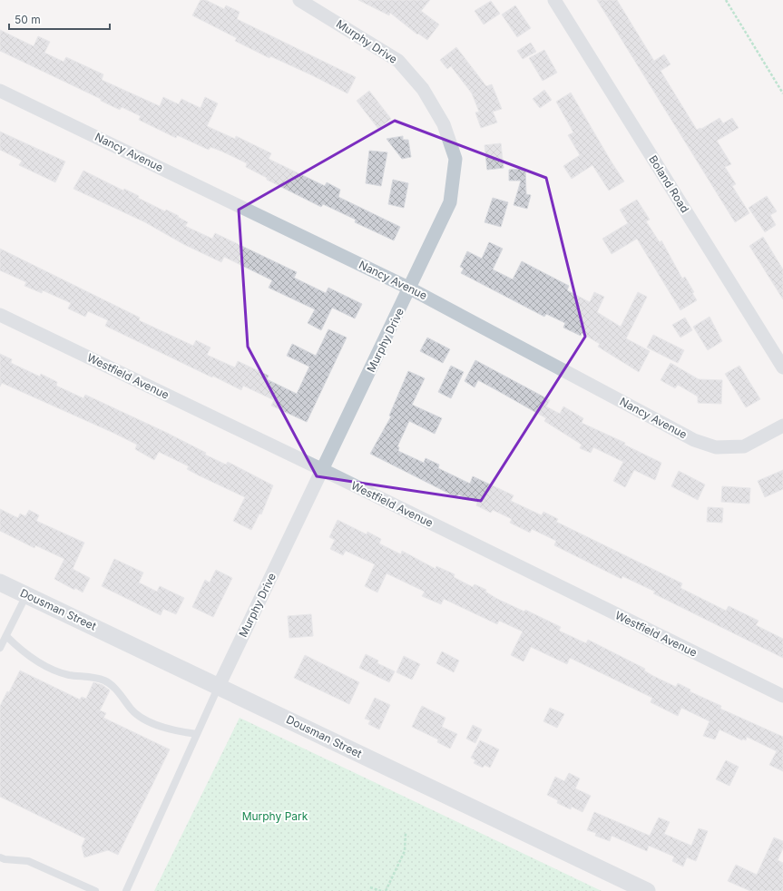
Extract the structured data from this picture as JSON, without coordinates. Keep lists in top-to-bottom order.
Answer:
{
  "streets": {
    "street": [
      "Murphy Drive",
      "Nancy Avenue",
      "Boland Road",
      "Westfield Avenue",
      "Dousman Street"
    ]
  },
  "crossings": [
    ["Murphy Drive", "Nancy Avenue"],
    ["Murphy Drive", "Westfield Avenue"],
    ["Murphy Drive", "Dousman Street"]
  ],
  "parks": ["Murphy Park"],
  "scale_bar": "50 m"
}
